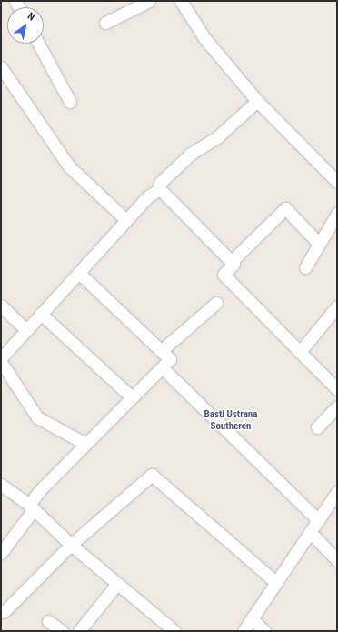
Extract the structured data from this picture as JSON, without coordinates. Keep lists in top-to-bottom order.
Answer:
{
  "districts": ["Basti Ustrana Southeren"],
  "north": "top right"
}
